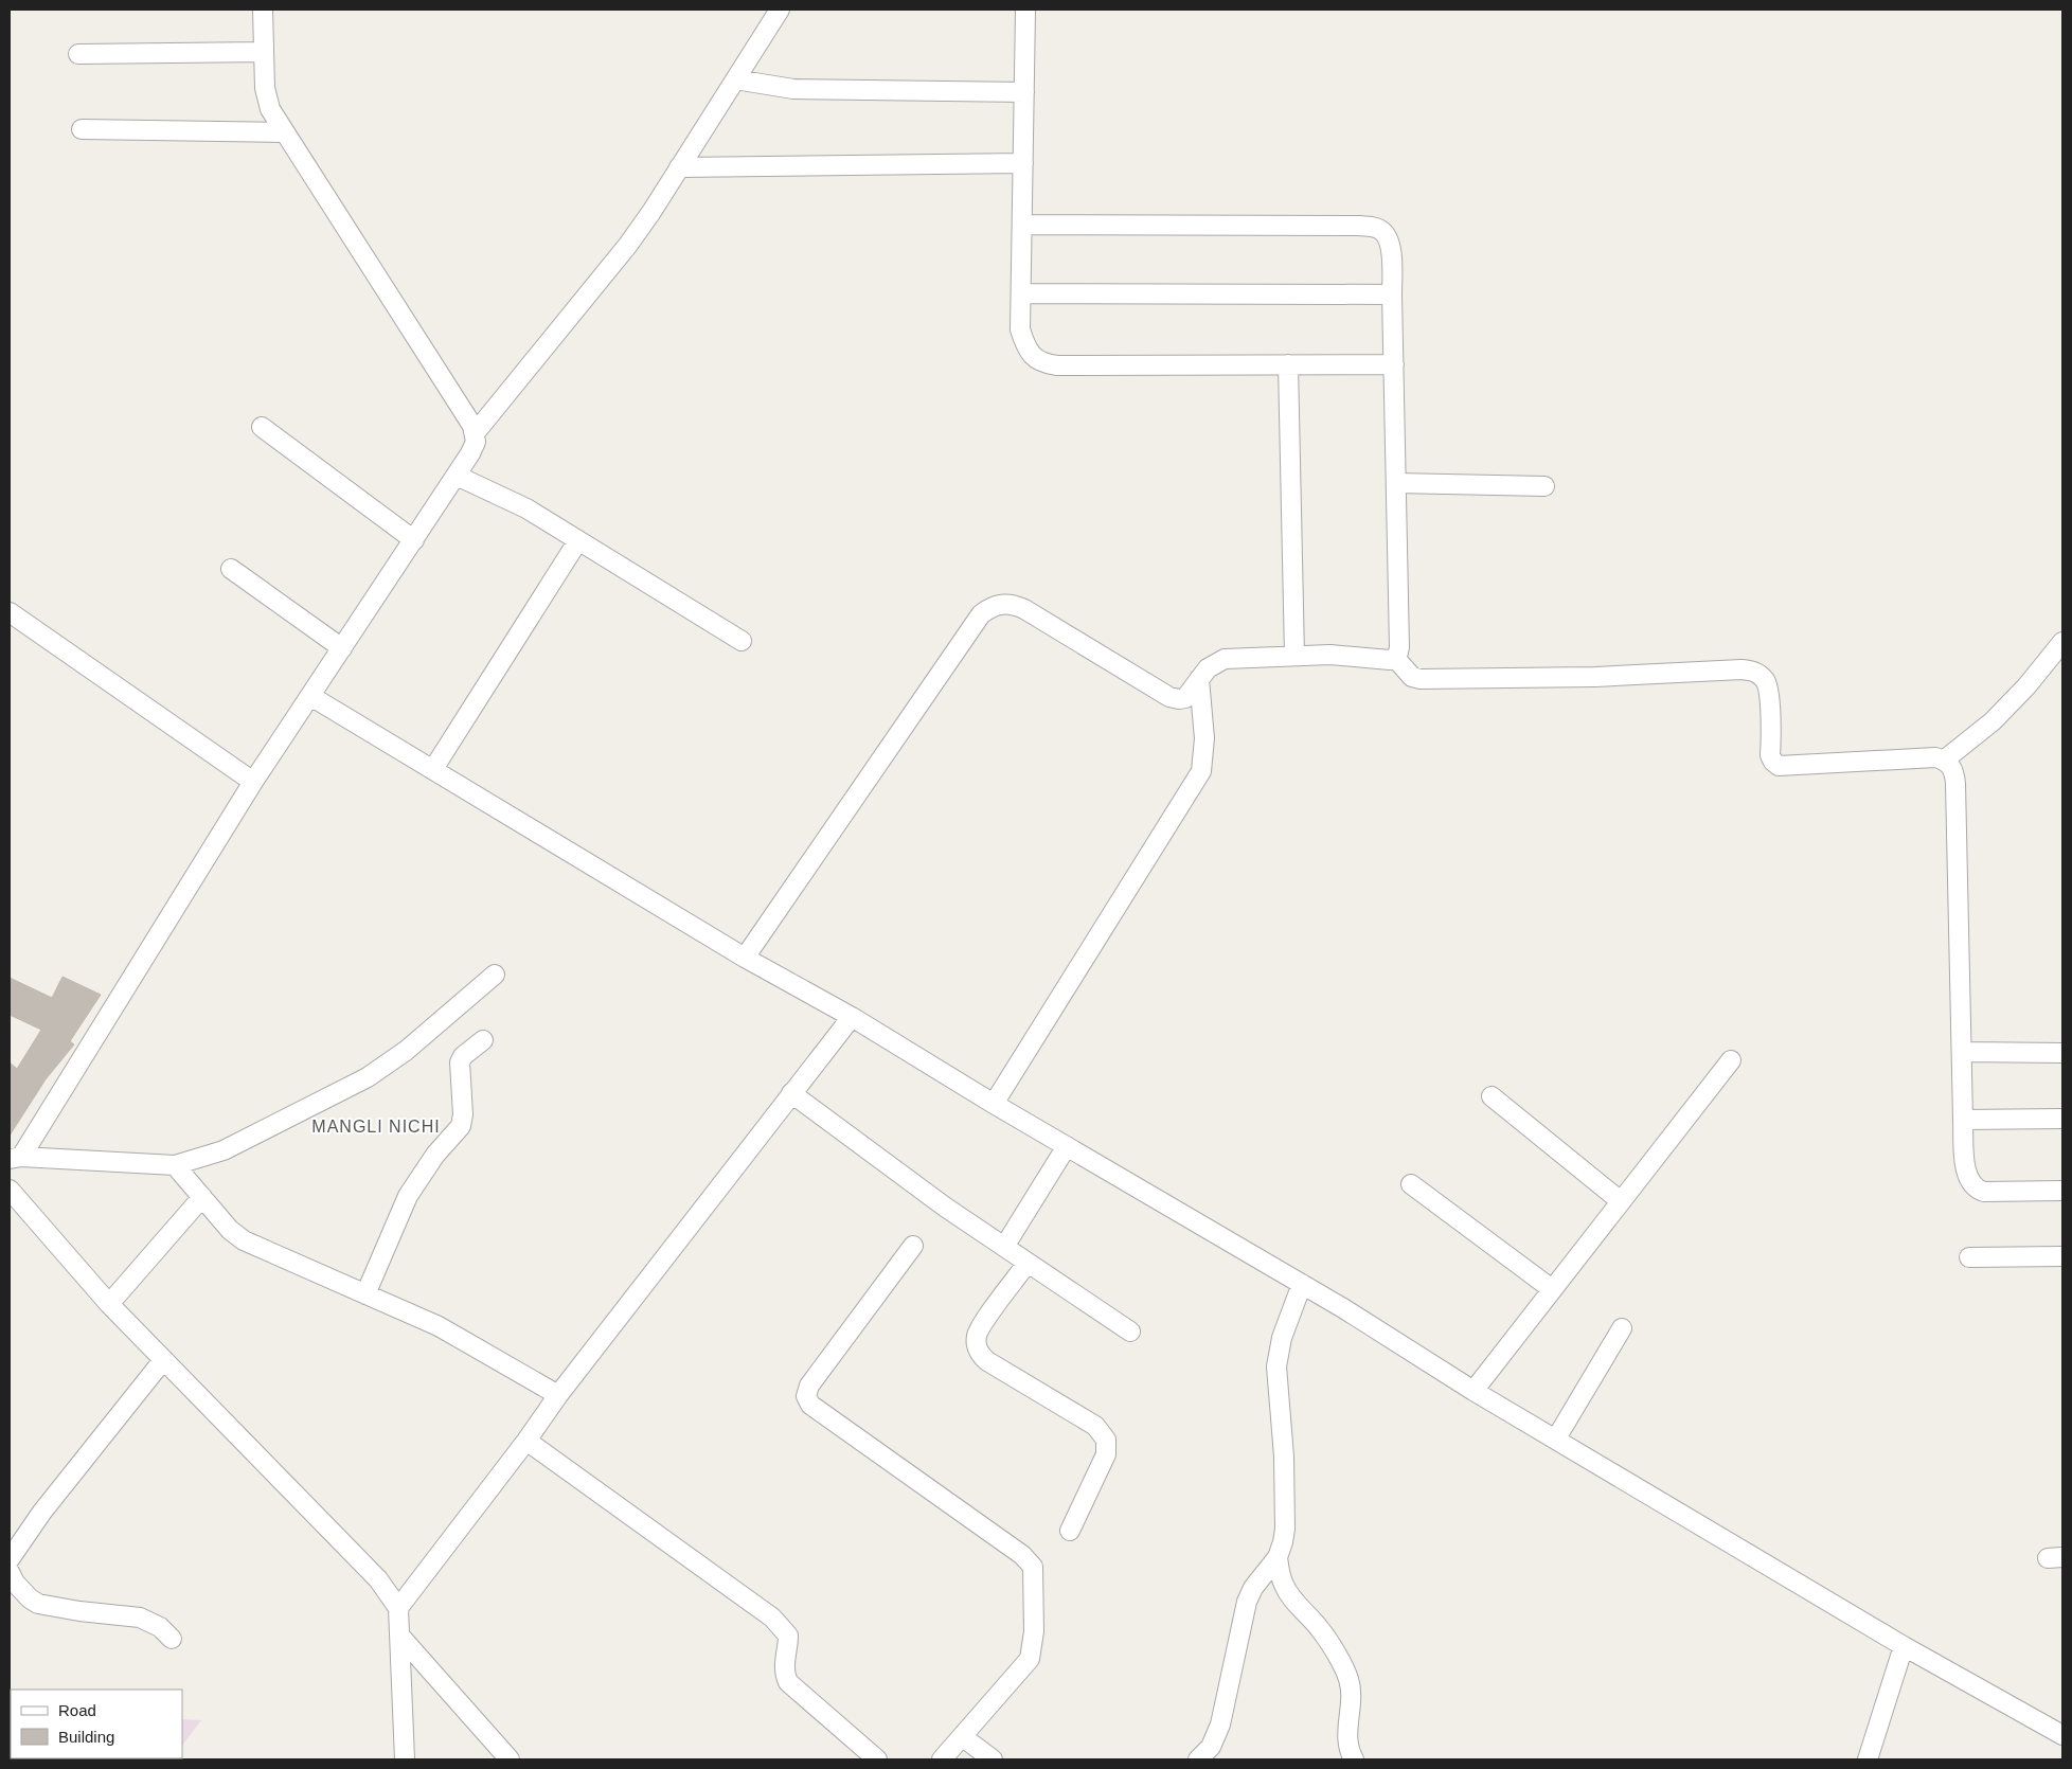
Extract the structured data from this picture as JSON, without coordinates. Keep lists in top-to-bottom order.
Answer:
{
  "districts": ["MANGLI NICHI"],
  "legend": ["Road", "Building"]
}
